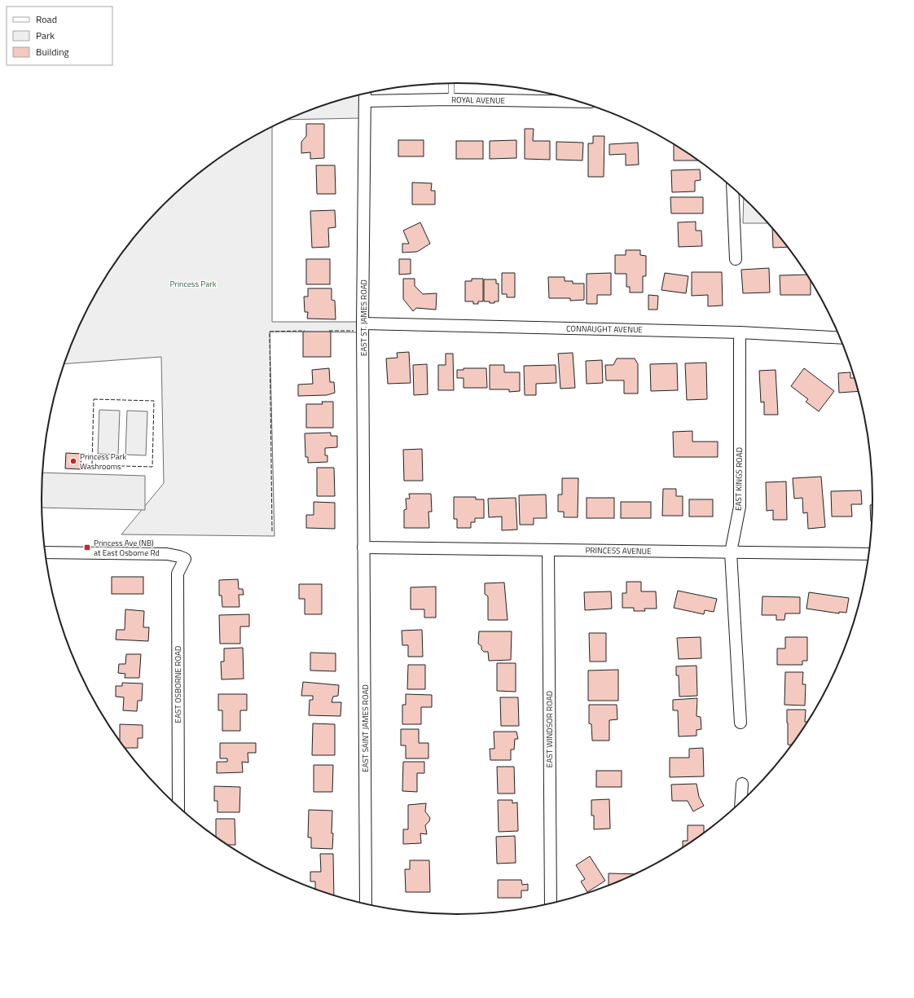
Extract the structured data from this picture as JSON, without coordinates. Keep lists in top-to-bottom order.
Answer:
{
  "streets": {
    "street": [
      "ROYAL AVENUE",
      "EAST ST. JAMES ROAD",
      "CONNAUGHT AVENUE",
      "EAST KINGS ROAD",
      "PRINCESS AVENUE",
      "EAST OSBORNE ROAD",
      "EAST SAINT JAMES ROAD",
      "EAST WINDSOR ROAD"
    ]
  },
  "crossings": [
    ["ROYAL AVENUE", "EAST ST. JAMES ROAD"],
    ["EAST ST. JAMES ROAD", "CONNAUGHT AVENUE"],
    ["EAST ST. JAMES ROAD", "PRINCESS AVENUE"],
    ["EAST ST. JAMES ROAD", "EAST SAINT JAMES ROAD"],
    ["CONNAUGHT AVENUE", "EAST KINGS ROAD"],
    ["EAST KINGS ROAD", "PRINCESS AVENUE"],
    ["PRINCESS AVENUE", "EAST SAINT JAMES ROAD"],
    ["PRINCESS AVENUE", "EAST WINDSOR ROAD"]
  ],
  "parks": ["Princess Park"],
  "places": {
    "other": ["Princess Park Washrooms"],
    "transit": ["Princess Ave (NB) at East Osborne Rd"]
  },
  "legend": ["Road", "Park", "Building"]
}
